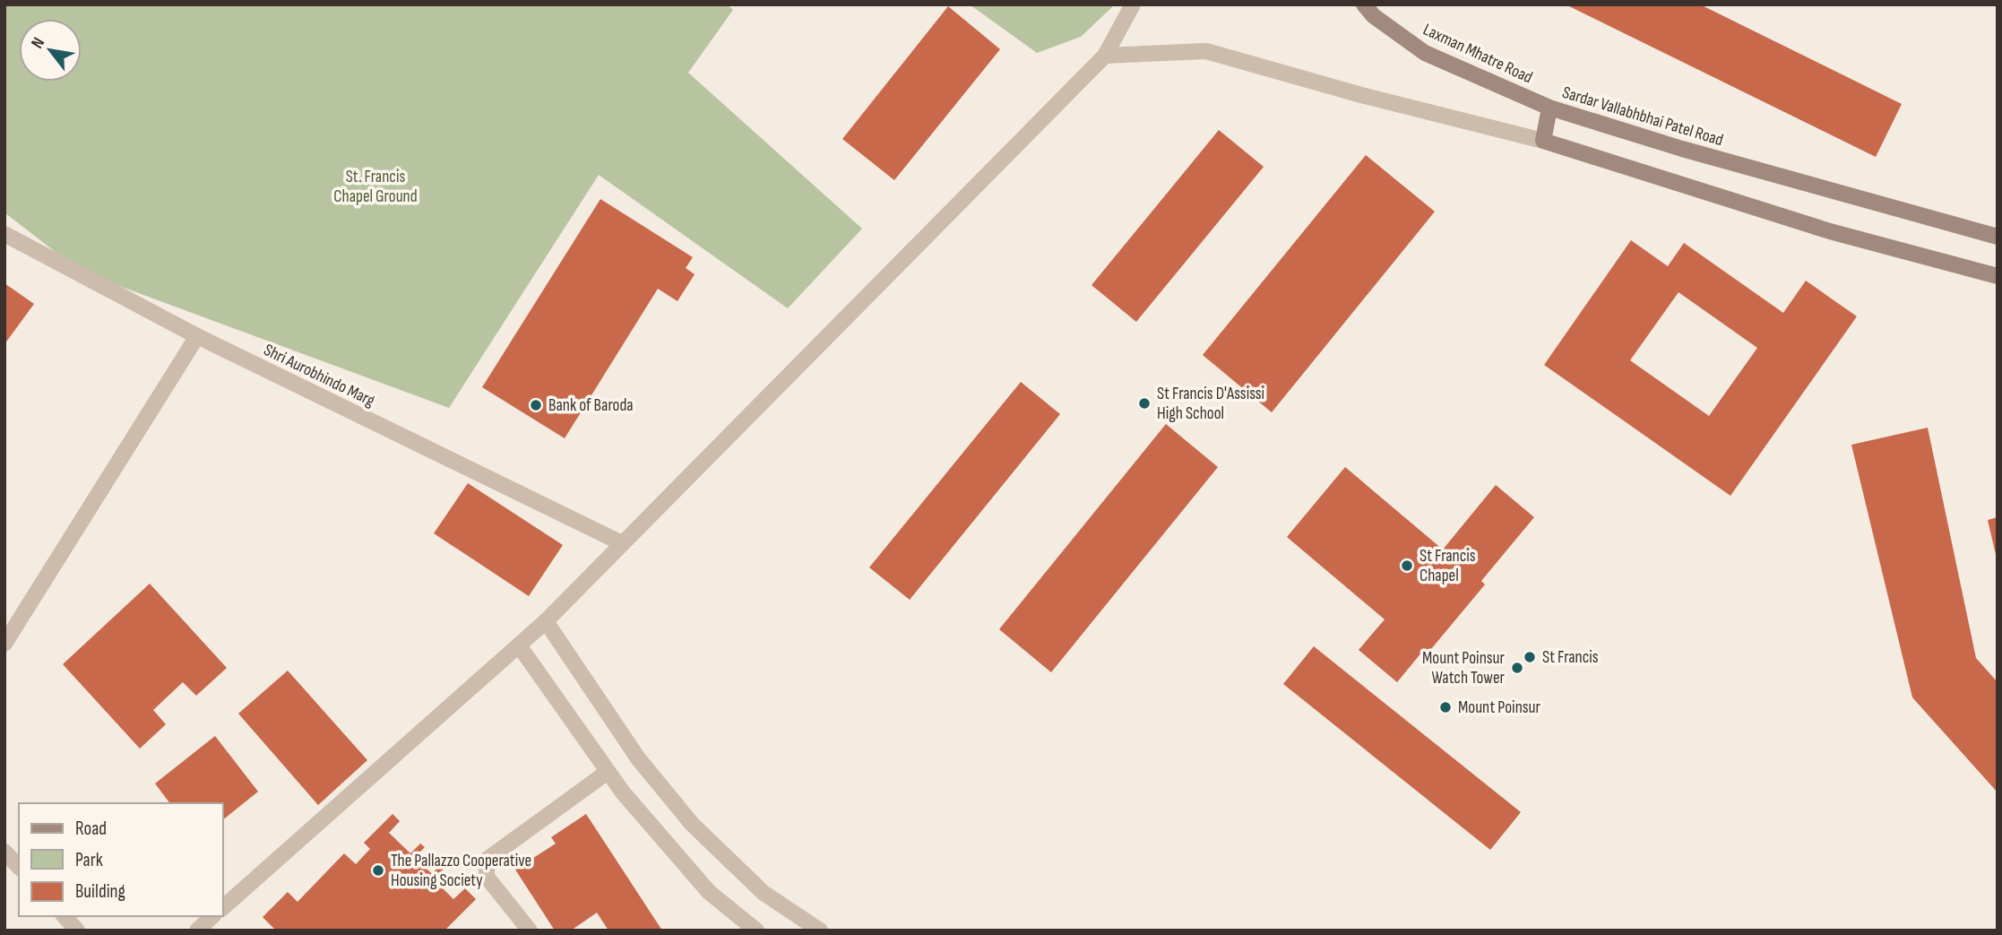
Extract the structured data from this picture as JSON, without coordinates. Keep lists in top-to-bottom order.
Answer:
{
  "streets": {
    "main road": ["Laxman Mhatre Road", "Sardar Vallabhbhai Patel Road"],
    "street": ["Shri Aurobhindo Marg"]
  },
  "crossings": [
    ["Laxman Mhatre Road", "Sardar Vallabhbhai Patel Road"]
  ],
  "parks": ["St. Francis Chapel Ground"],
  "places": [
    "St Francis D'Assissi High School",
    "Bank of Baroda",
    "St Francis Chapel",
    "St Francis",
    "Mount Poinsur Watch Tower",
    "Mount Poinsur",
    "The Pallazzo Cooperative Housing Society"
  ],
  "legend": ["Road", "Park", "Building"],
  "north": "top left"
}
